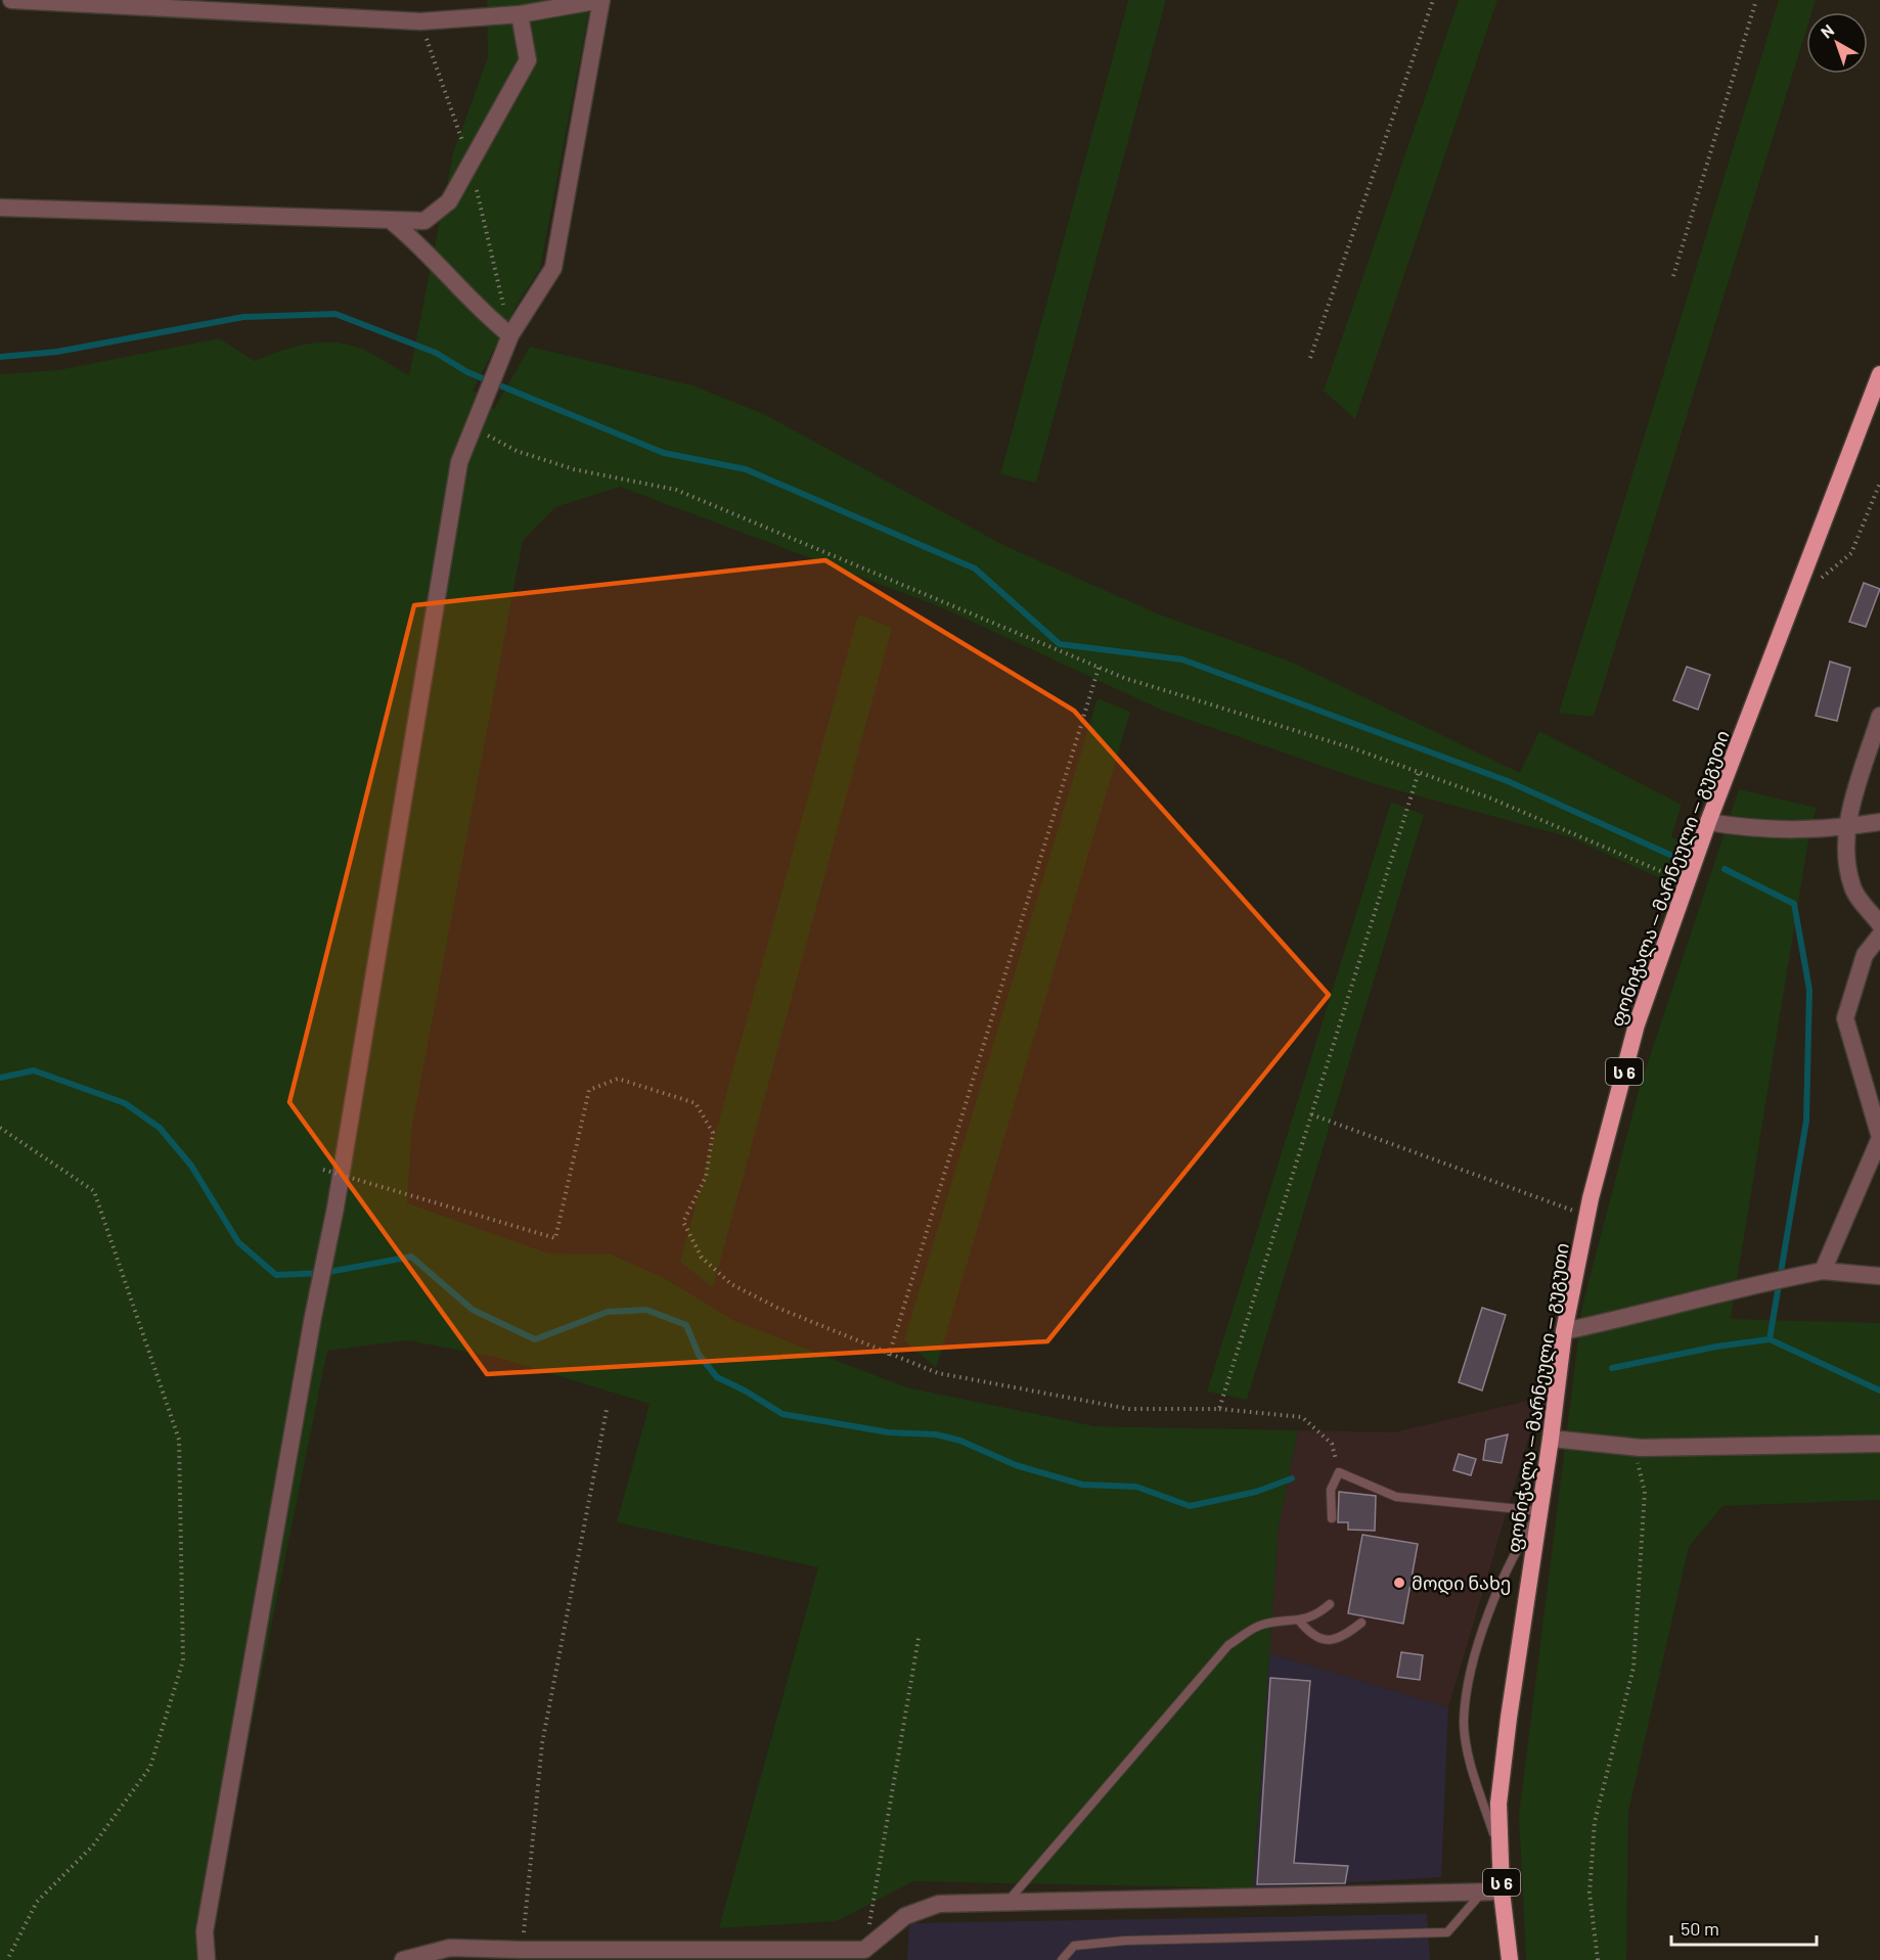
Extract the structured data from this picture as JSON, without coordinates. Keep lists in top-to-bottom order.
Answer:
{
  "streets": {
    "highway": ["ფონიჭალა — მარნეული — გუგუთი", "ს 6"]
  },
  "places": ["მოდი ნახე"],
  "scale_bar": "50 m",
  "north": "top left"
}
